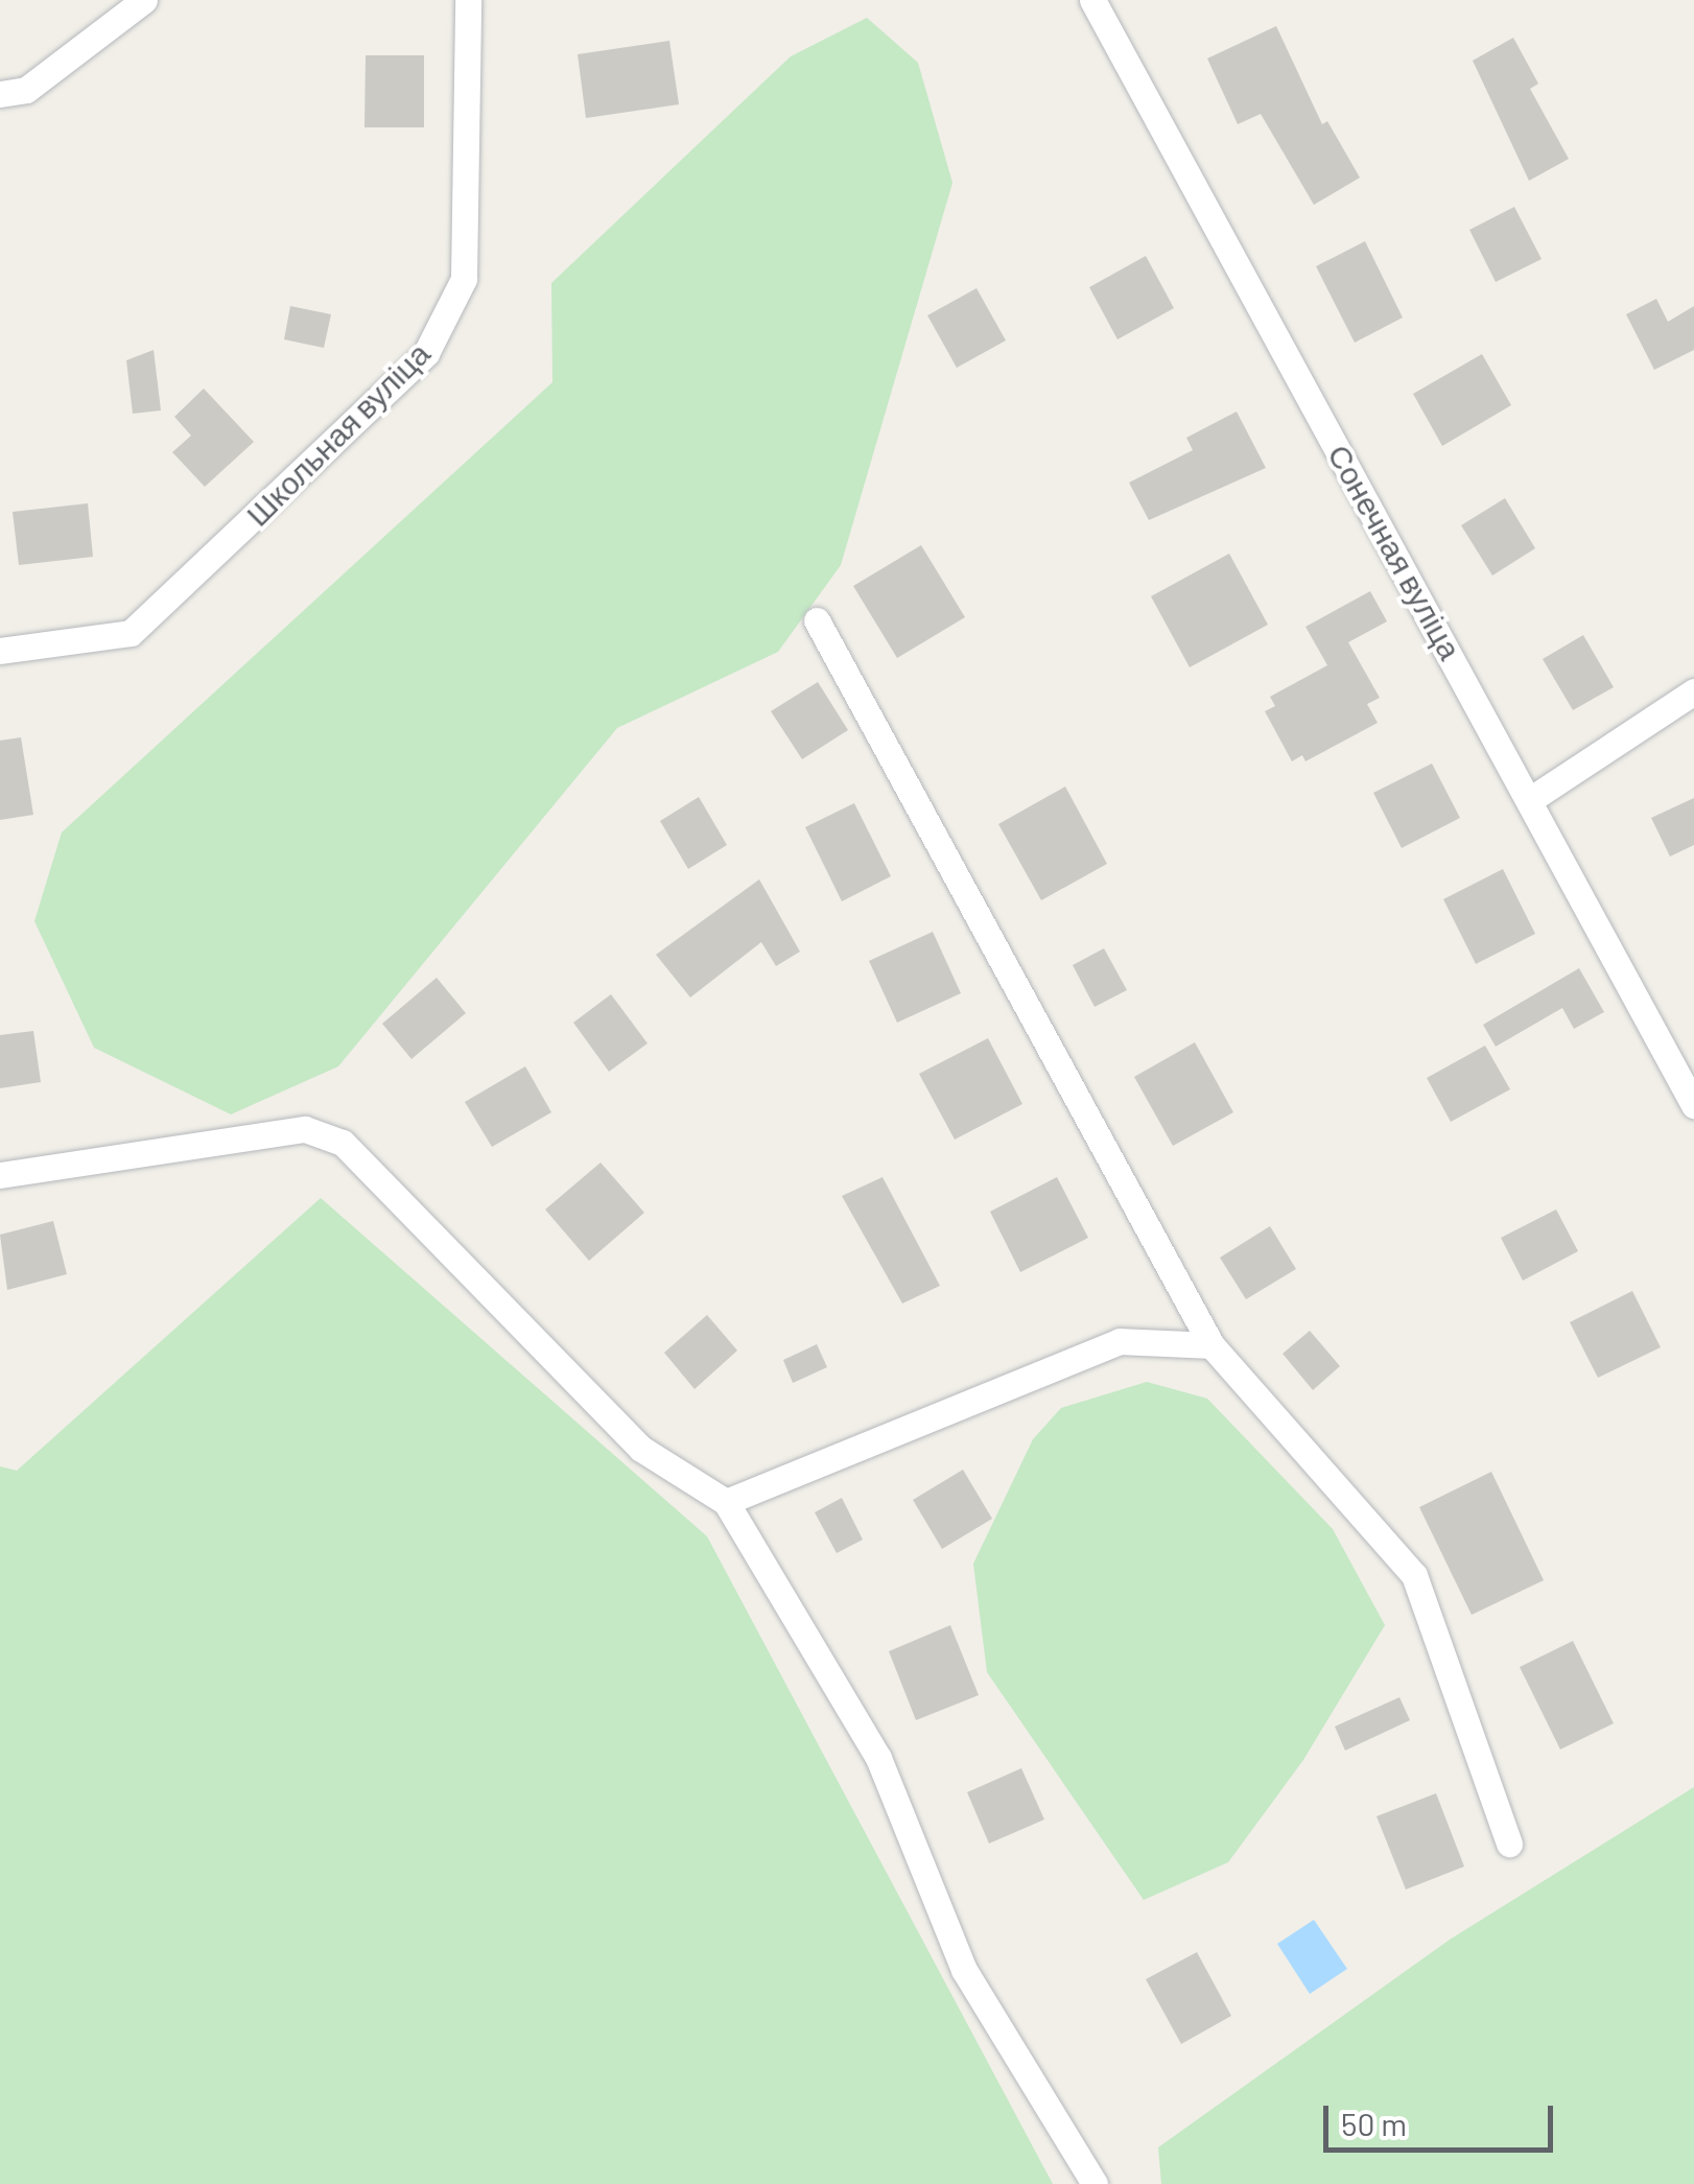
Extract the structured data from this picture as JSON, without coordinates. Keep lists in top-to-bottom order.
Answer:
{
  "streets": {
    "street": ["Школьная вуліца", "Сонечная вуліца"]
  },
  "scale_bar": "50 m"
}
